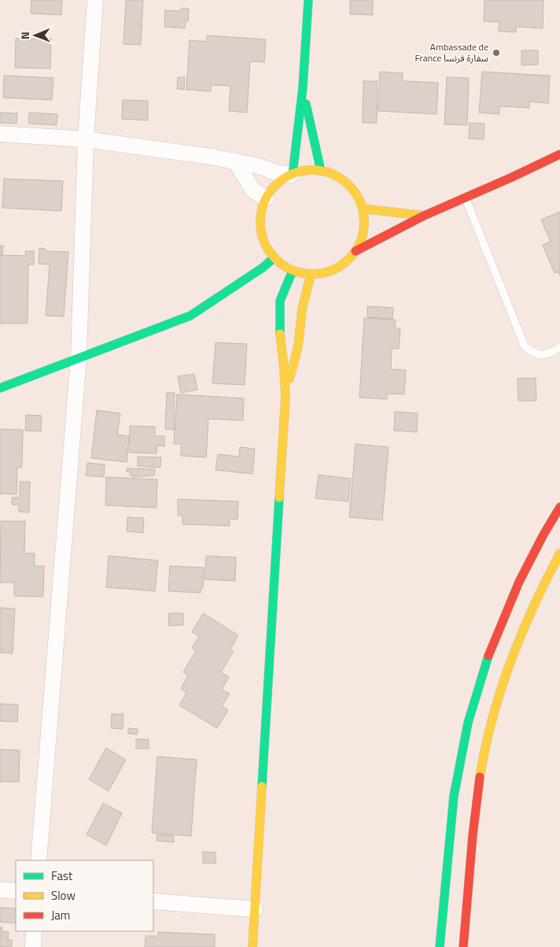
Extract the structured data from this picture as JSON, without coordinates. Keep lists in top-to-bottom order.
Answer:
{
  "places": ["Ambassade de France سفارة فرنسا"],
  "legend": ["Fast", "Slow", "Jam"],
  "north": "left"
}
